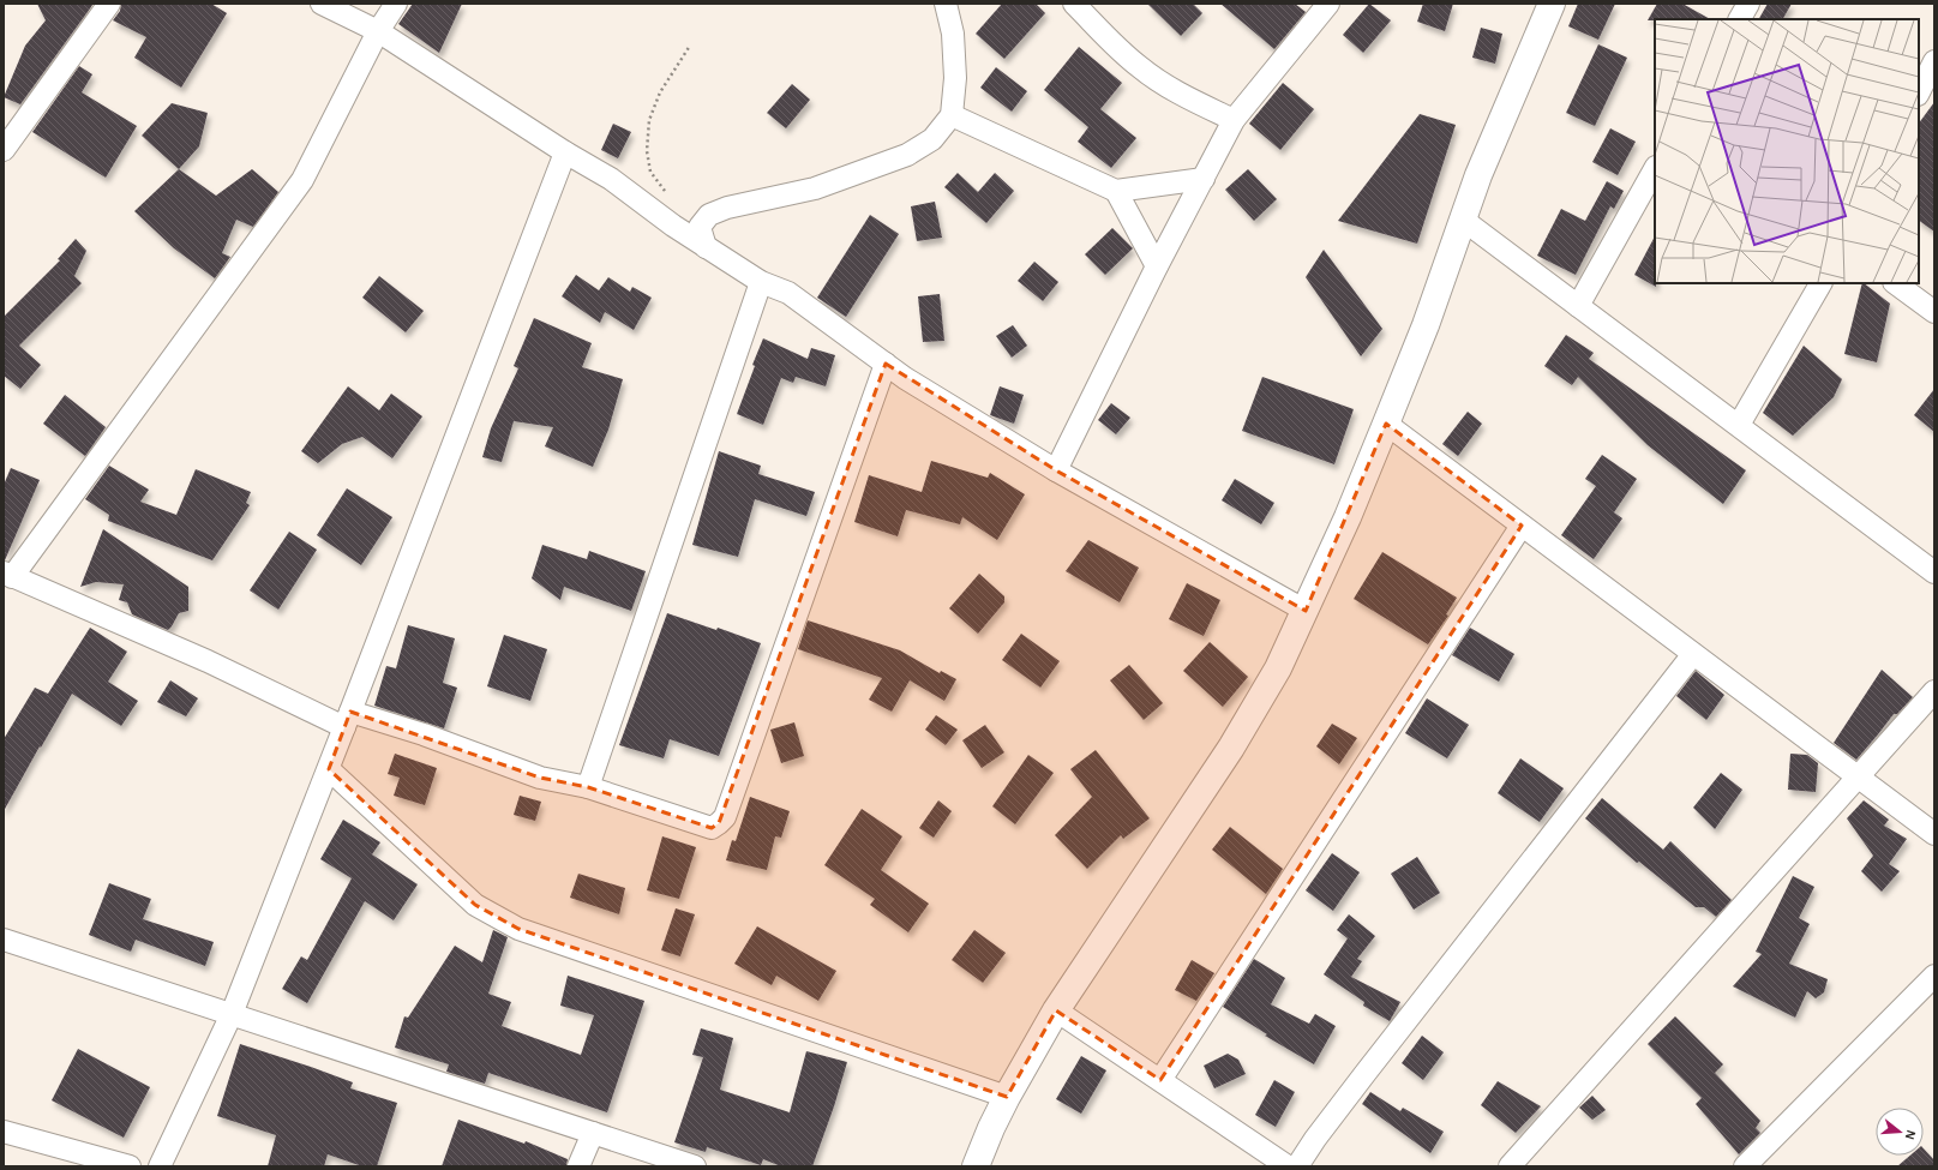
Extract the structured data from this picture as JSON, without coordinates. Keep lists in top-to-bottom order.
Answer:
{
  "north": "right"
}
